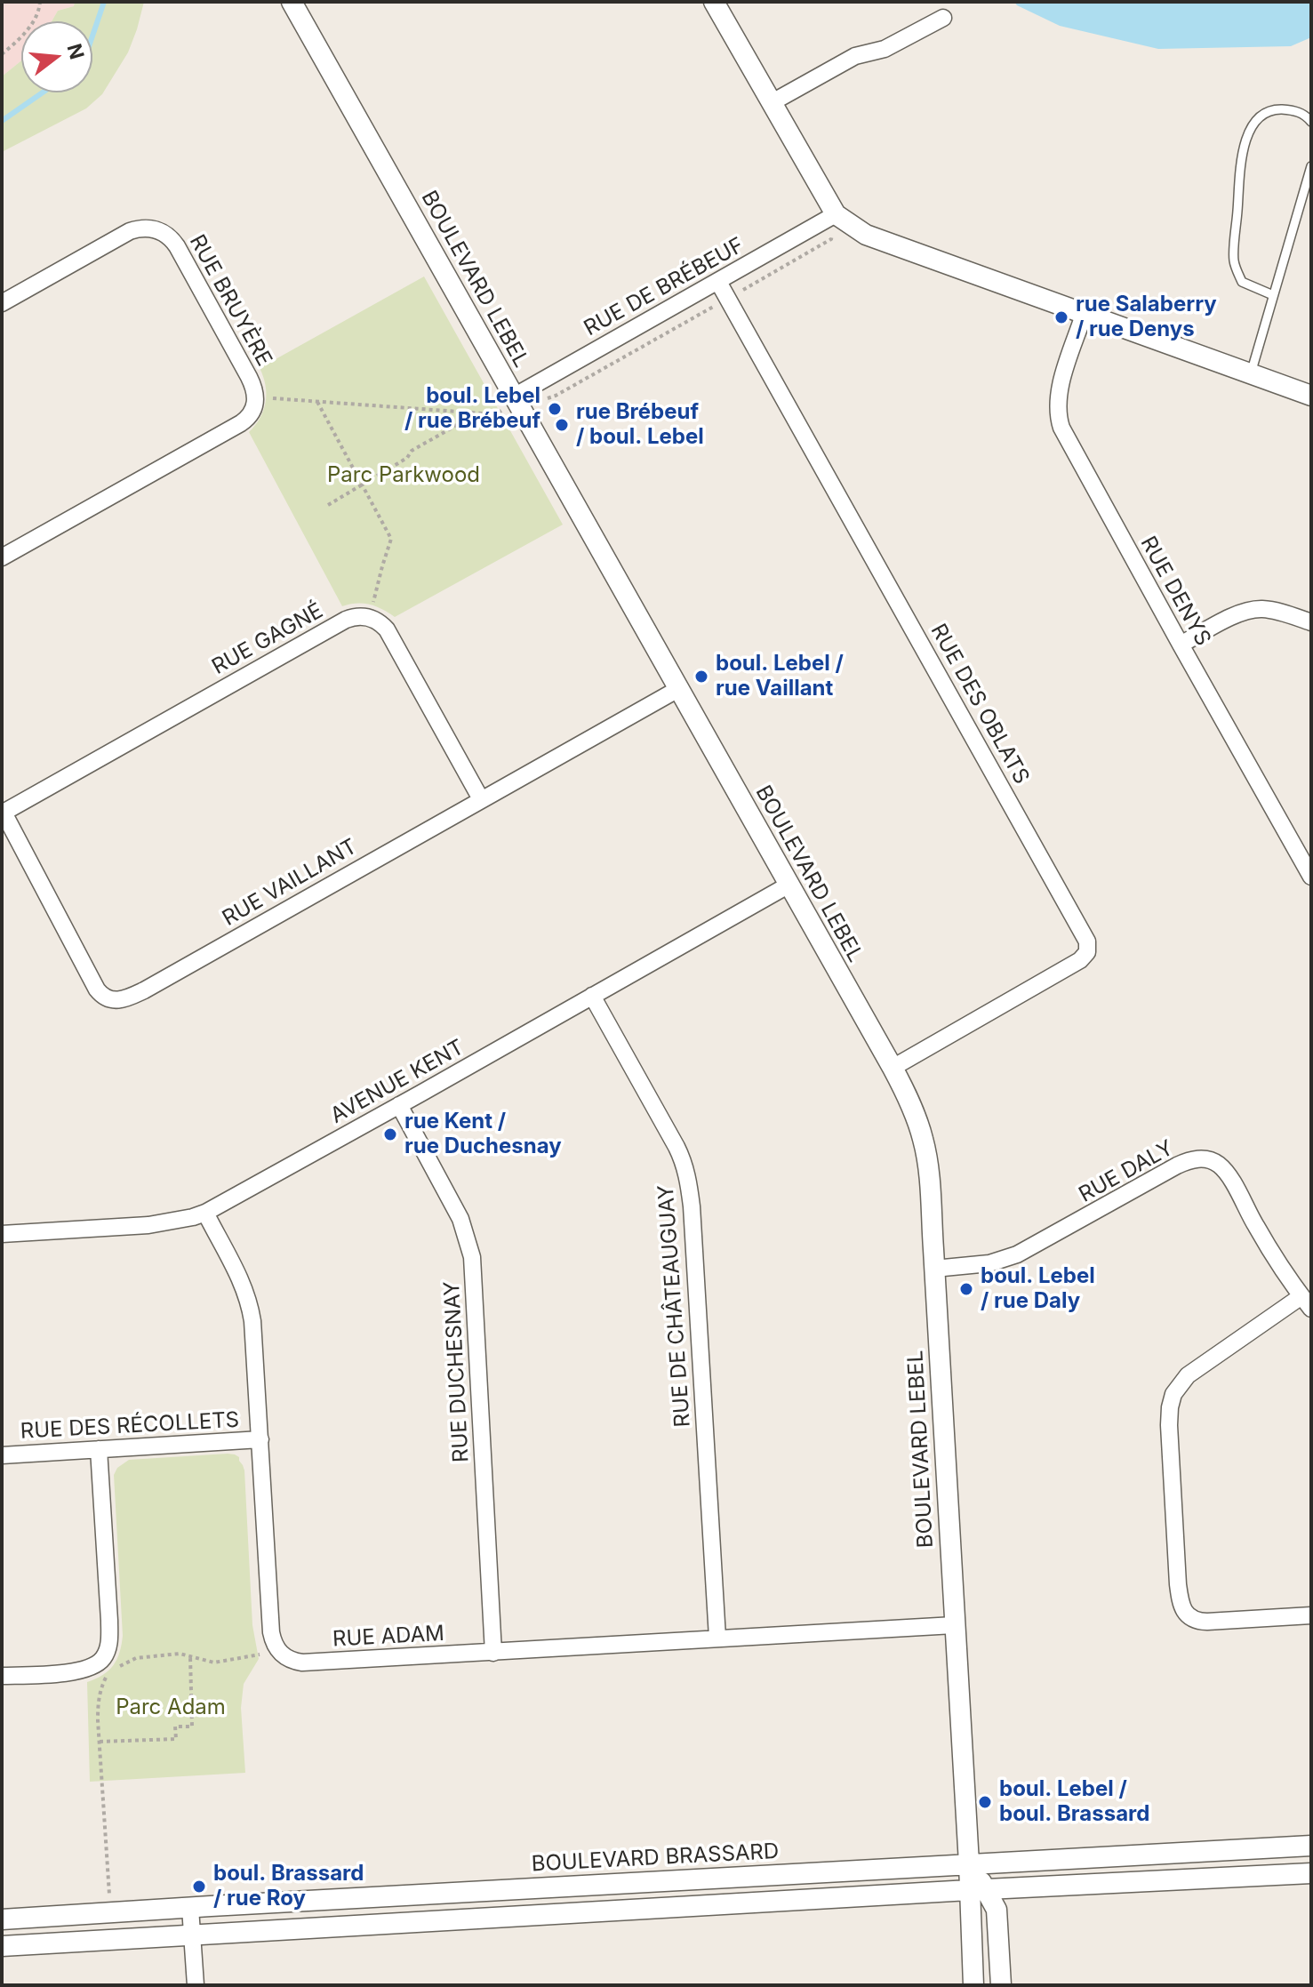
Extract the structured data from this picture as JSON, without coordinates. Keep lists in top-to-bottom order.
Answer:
{
  "streets": {
    "street": [
      "BOULEVARD LEBEL",
      "RUE DE BRÉBEUF",
      "RUE BRUYÈRE",
      "RUE DENYS",
      "RUE GAGNÉ",
      "RUE DES OBLATS",
      "RUE VAILLANT",
      "AVENUE KENT",
      "RUE DALY",
      "RUE DE CHÂTEAUGUAY",
      "RUE DUCHESNAY",
      "RUE DES RÉCOLLETS",
      "RUE ADAM",
      "BOULEVARD BRASSARD"
    ]
  },
  "crossings": [
    ["BOULEVARD LEBEL", "RUE DE BRÉBEUF"],
    ["BOULEVARD LEBEL", "RUE DES OBLATS"],
    ["BOULEVARD LEBEL", "RUE VAILLANT"],
    ["BOULEVARD LEBEL", "AVENUE KENT"],
    ["BOULEVARD LEBEL", "RUE DALY"],
    ["BOULEVARD LEBEL", "RUE ADAM"],
    ["BOULEVARD LEBEL", "BOULEVARD BRASSARD"],
    ["RUE DE BRÉBEUF", "RUE DES OBLATS"],
    ["RUE GAGNÉ", "RUE VAILLANT"],
    ["AVENUE KENT", "RUE DE CHÂTEAUGUAY"],
    ["AVENUE KENT", "RUE DUCHESNAY"],
    ["AVENUE KENT", "RUE ADAM"],
    ["RUE DE CHÂTEAUGUAY", "RUE ADAM"],
    ["RUE DUCHESNAY", "RUE ADAM"],
    ["RUE DES RÉCOLLETS", "RUE ADAM"]
  ],
  "parks": ["Parc Parkwood", "Parc Adam"],
  "places": [
    "rue Salaberry / rue Denys",
    "boul. Lebel / rue Brébeuf",
    "rue Brébeuf / boul. Lebel",
    "boul. Lebel / rue Vaillant",
    "rue Kent / rue Duchesnay",
    "boul. Lebel / rue Daly",
    "boul. Lebel / boul. Brassard",
    "boul. Brassard / rue Roy"
  ],
  "north": "right"
}
